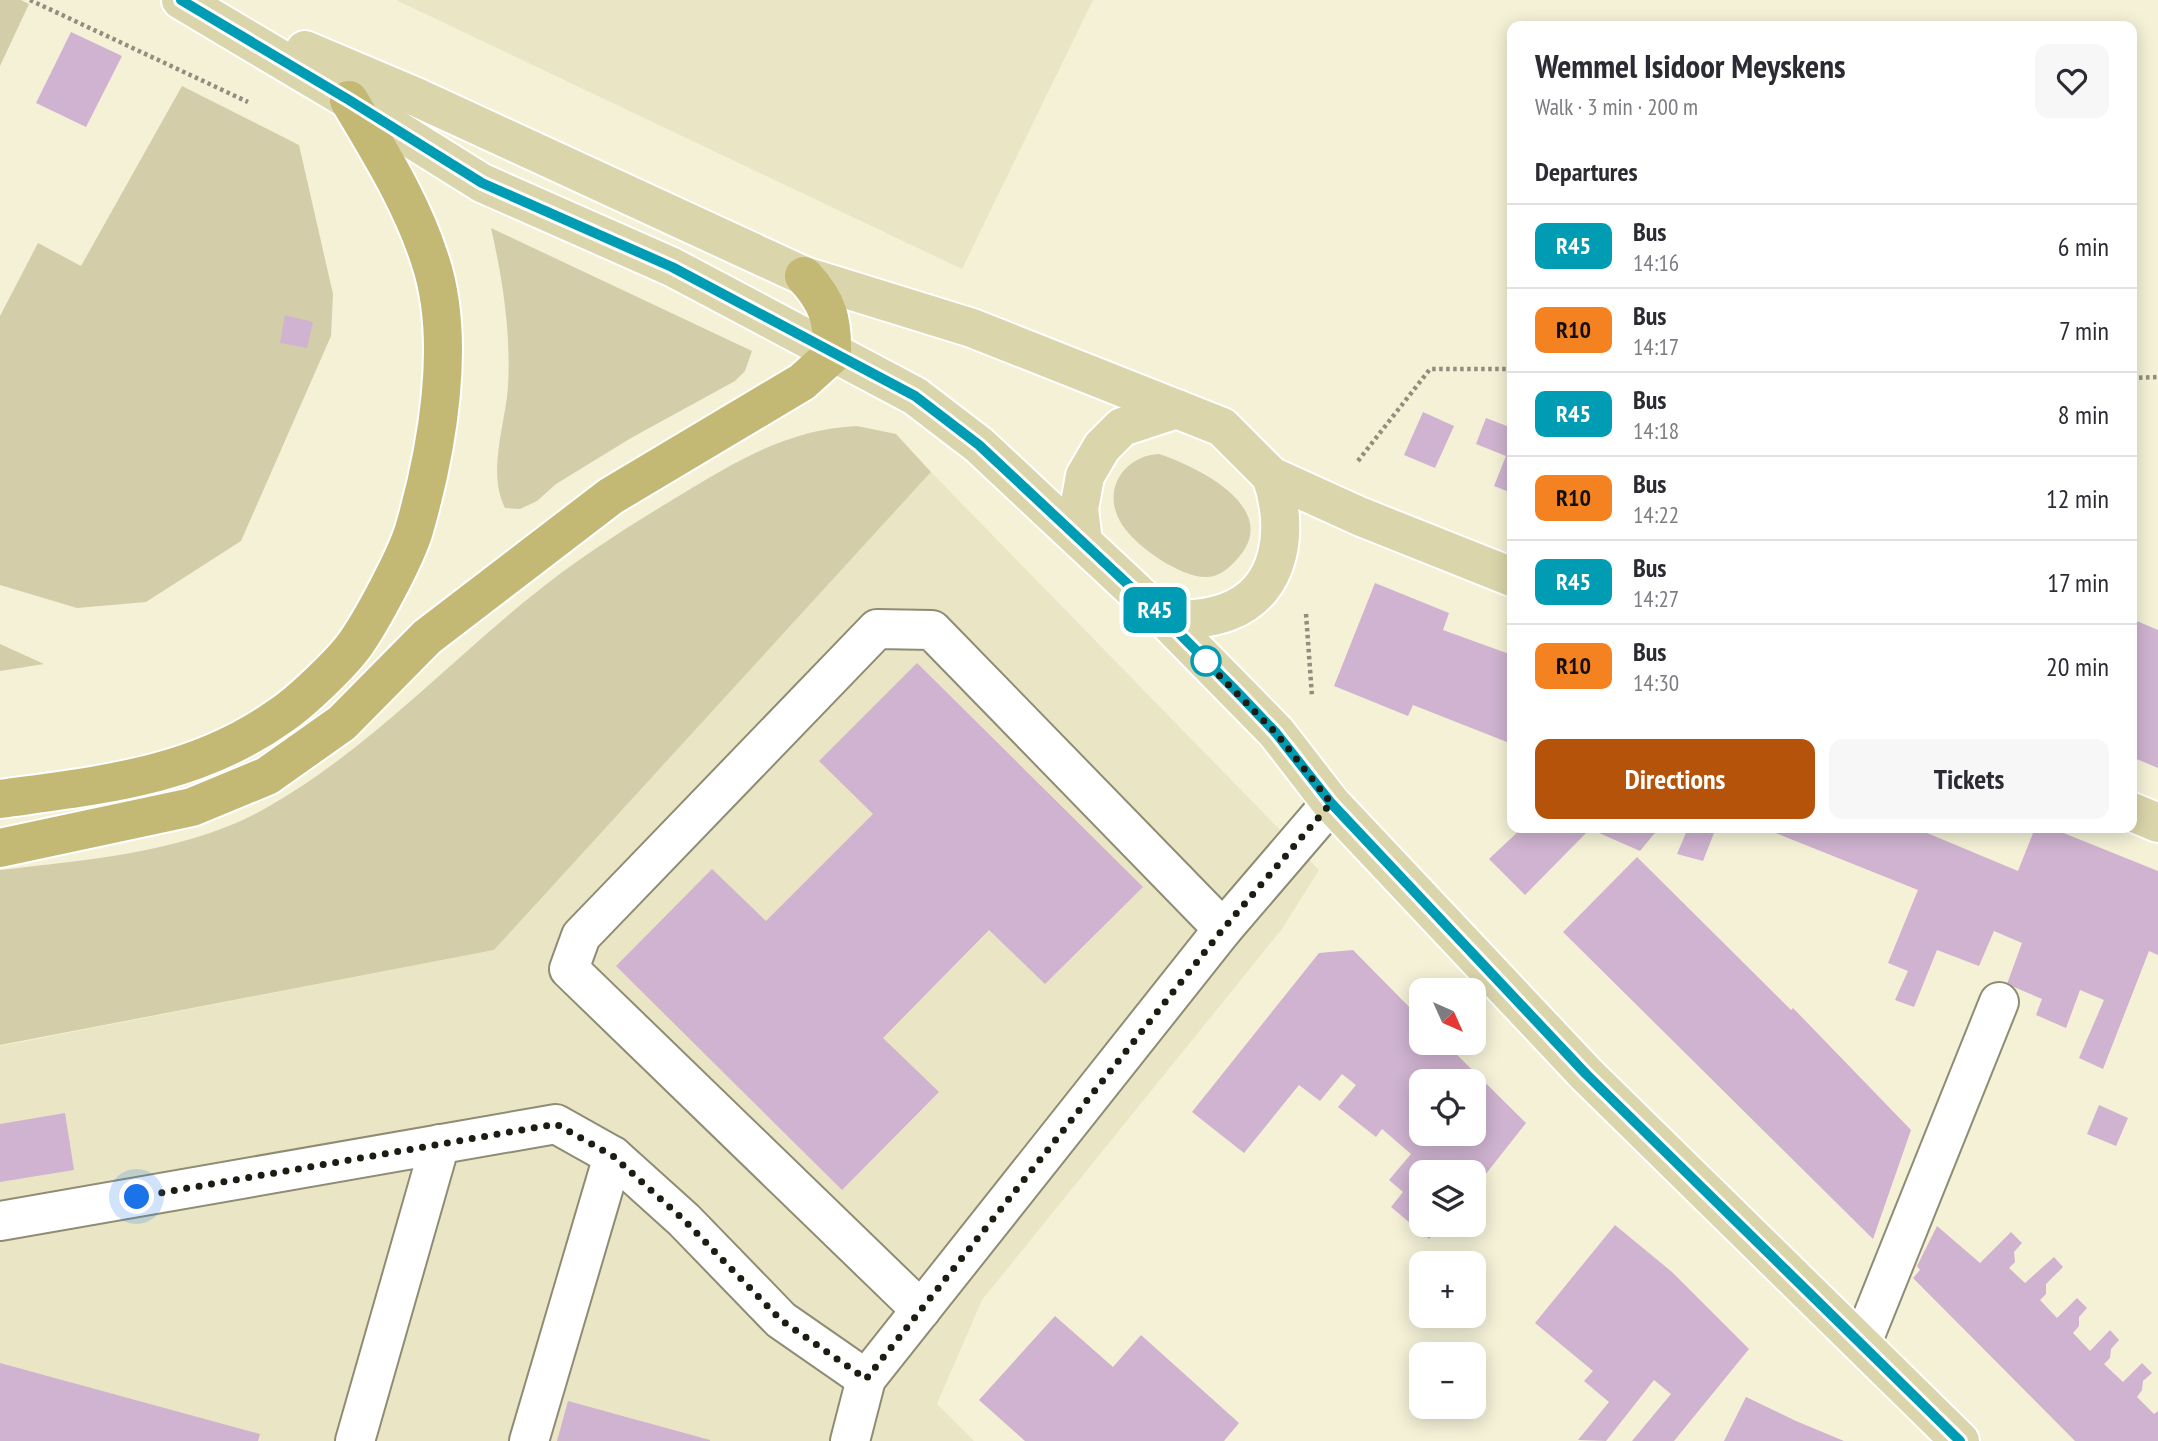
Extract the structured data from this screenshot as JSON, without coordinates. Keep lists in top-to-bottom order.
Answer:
{
  "lines": ["bus line R45"],
  "north": "bottom right",
  "page": {
    "on_map": "R45",
    "heading": [
      ["Wemmel Isidoor Meyskens", "Walk · 3 min · 200 m"],
      "Departures"
    ],
    "list": [
      {
        "mark": "R45",
        "name": "Bus",
        "note": "14:16",
        "value": "6 min"
      },
      {
        "mark": "R10",
        "name": "Bus",
        "note": "14:17",
        "value": "7 min"
      },
      {
        "mark": "R45",
        "name": "Bus",
        "note": "14:18",
        "value": "8 min"
      },
      {
        "mark": "R10",
        "name": "Bus",
        "note": "14:22",
        "value": "12 min"
      },
      {
        "mark": "R45",
        "name": "Bus",
        "note": "14:27",
        "value": "17 min"
      },
      {
        "mark": "R10",
        "name": "Bus",
        "note": "14:30",
        "value": "20 min"
      }
    ],
    "buttons": ["Directions", "Tickets"],
    "map_buttons": ["+", "−"]
  }
}
